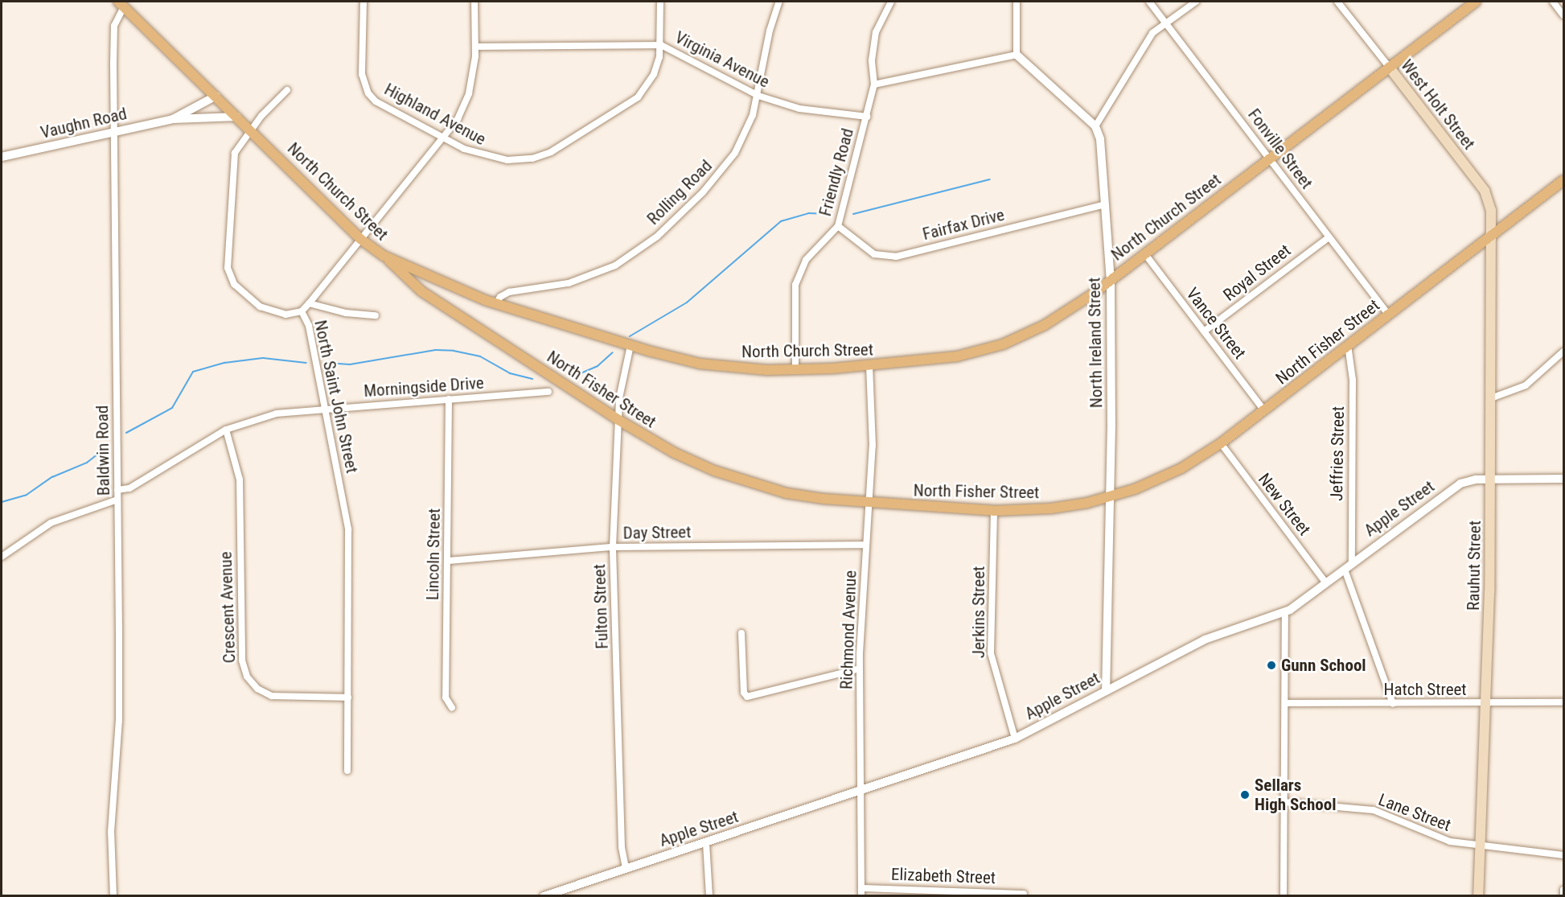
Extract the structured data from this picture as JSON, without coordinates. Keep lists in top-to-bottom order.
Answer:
{
  "streets": {
    "main road": [
      "West Holt Street",
      "North Church Street",
      "North Fisher Street",
      "Rauhut Street"
    ],
    "street": [
      "Virginia Avenue",
      "Highland Avenue",
      "Vaughn Road",
      "Fonville Street",
      "Friendly Road",
      "Rolling Road",
      "Fairfax Drive",
      "Royal Street",
      "Vance Street",
      "North Ireland Street",
      "Morningside Drive",
      "North Saint John Street",
      "Baldwin Road",
      "Jeffries Street",
      "New Street",
      "Apple Street",
      "Day Street",
      "Lincoln Street",
      "Fulton Street",
      "Crescent Avenue",
      "Jerkins Street",
      "Richmond Avenue",
      "Hatch Street",
      "Lane Street",
      "Elizabeth Street"
    ]
  },
  "crossings": [
    ["Virginia Avenue", "Highland Avenue"],
    ["Virginia Avenue", "Friendly Road"],
    ["Virginia Avenue", "Rolling Road"],
    ["Virginia Avenue", "North Saint John Street"],
    ["West Holt Street", "North Church Street"],
    ["West Holt Street", "North Fisher Street"],
    ["West Holt Street", "Rauhut Street"],
    ["Highland Avenue", "North Saint John Street"],
    ["Vaughn Road", "North Church Street"],
    ["Vaughn Road", "Baldwin Road"],
    ["Fonville Street", "North Church Street"],
    ["Fonville Street", "Royal Street"],
    ["Fonville Street", "North Fisher Street"],
    ["Friendly Road", "North Church Street"],
    ["Friendly Road", "Fairfax Drive"],
    ["North Church Street", "Rolling Road"],
    ["North Church Street", "Vance Street"],
    ["North Church Street", "North Fisher Street"],
    ["North Church Street", "North Ireland Street"],
    ["North Church Street", "North Saint John Street"],
    ["North Church Street", "Baldwin Road"],
    ["North Church Street", "Fulton Street"],
    ["North Church Street", "Richmond Avenue"],
    ["Fairfax Drive", "North Ireland Street"],
    ["Royal Street", "Vance Street"],
    ["Vance Street", "North Fisher Street"],
    ["North Fisher Street", "North Ireland Street"],
    ["North Fisher Street", "Jeffries Street"],
    ["North Fisher Street", "New Street"],
    ["North Fisher Street", "Rauhut Street"],
    ["North Fisher Street", "Fulton Street"],
    ["North Fisher Street", "Jerkins Street"],
    ["North Fisher Street", "Richmond Avenue"],
    ["North Ireland Street", "Apple Street"],
    ["Morningside Drive", "North Saint John Street"],
    ["Morningside Drive", "Baldwin Road"],
    ["Morningside Drive", "Lincoln Street"],
    ["Morningside Drive", "Crescent Avenue"],
    ["North Saint John Street", "Crescent Avenue"],
    ["Jeffries Street", "Apple Street"],
    ["New Street", "Apple Street"],
    ["Apple Street", "Rauhut Street"],
    ["Apple Street", "Fulton Street"],
    ["Apple Street", "Jerkins Street"],
    ["Apple Street", "Richmond Avenue"],
    ["Day Street", "Lincoln Street"],
    ["Day Street", "Fulton Street"],
    ["Day Street", "Richmond Avenue"],
    ["Rauhut Street", "Hatch Street"],
    ["Rauhut Street", "Lane Street"],
    ["Richmond Avenue", "Elizabeth Street"]
  ],
  "places": ["Gunn School", "Sellars High School"]
}
